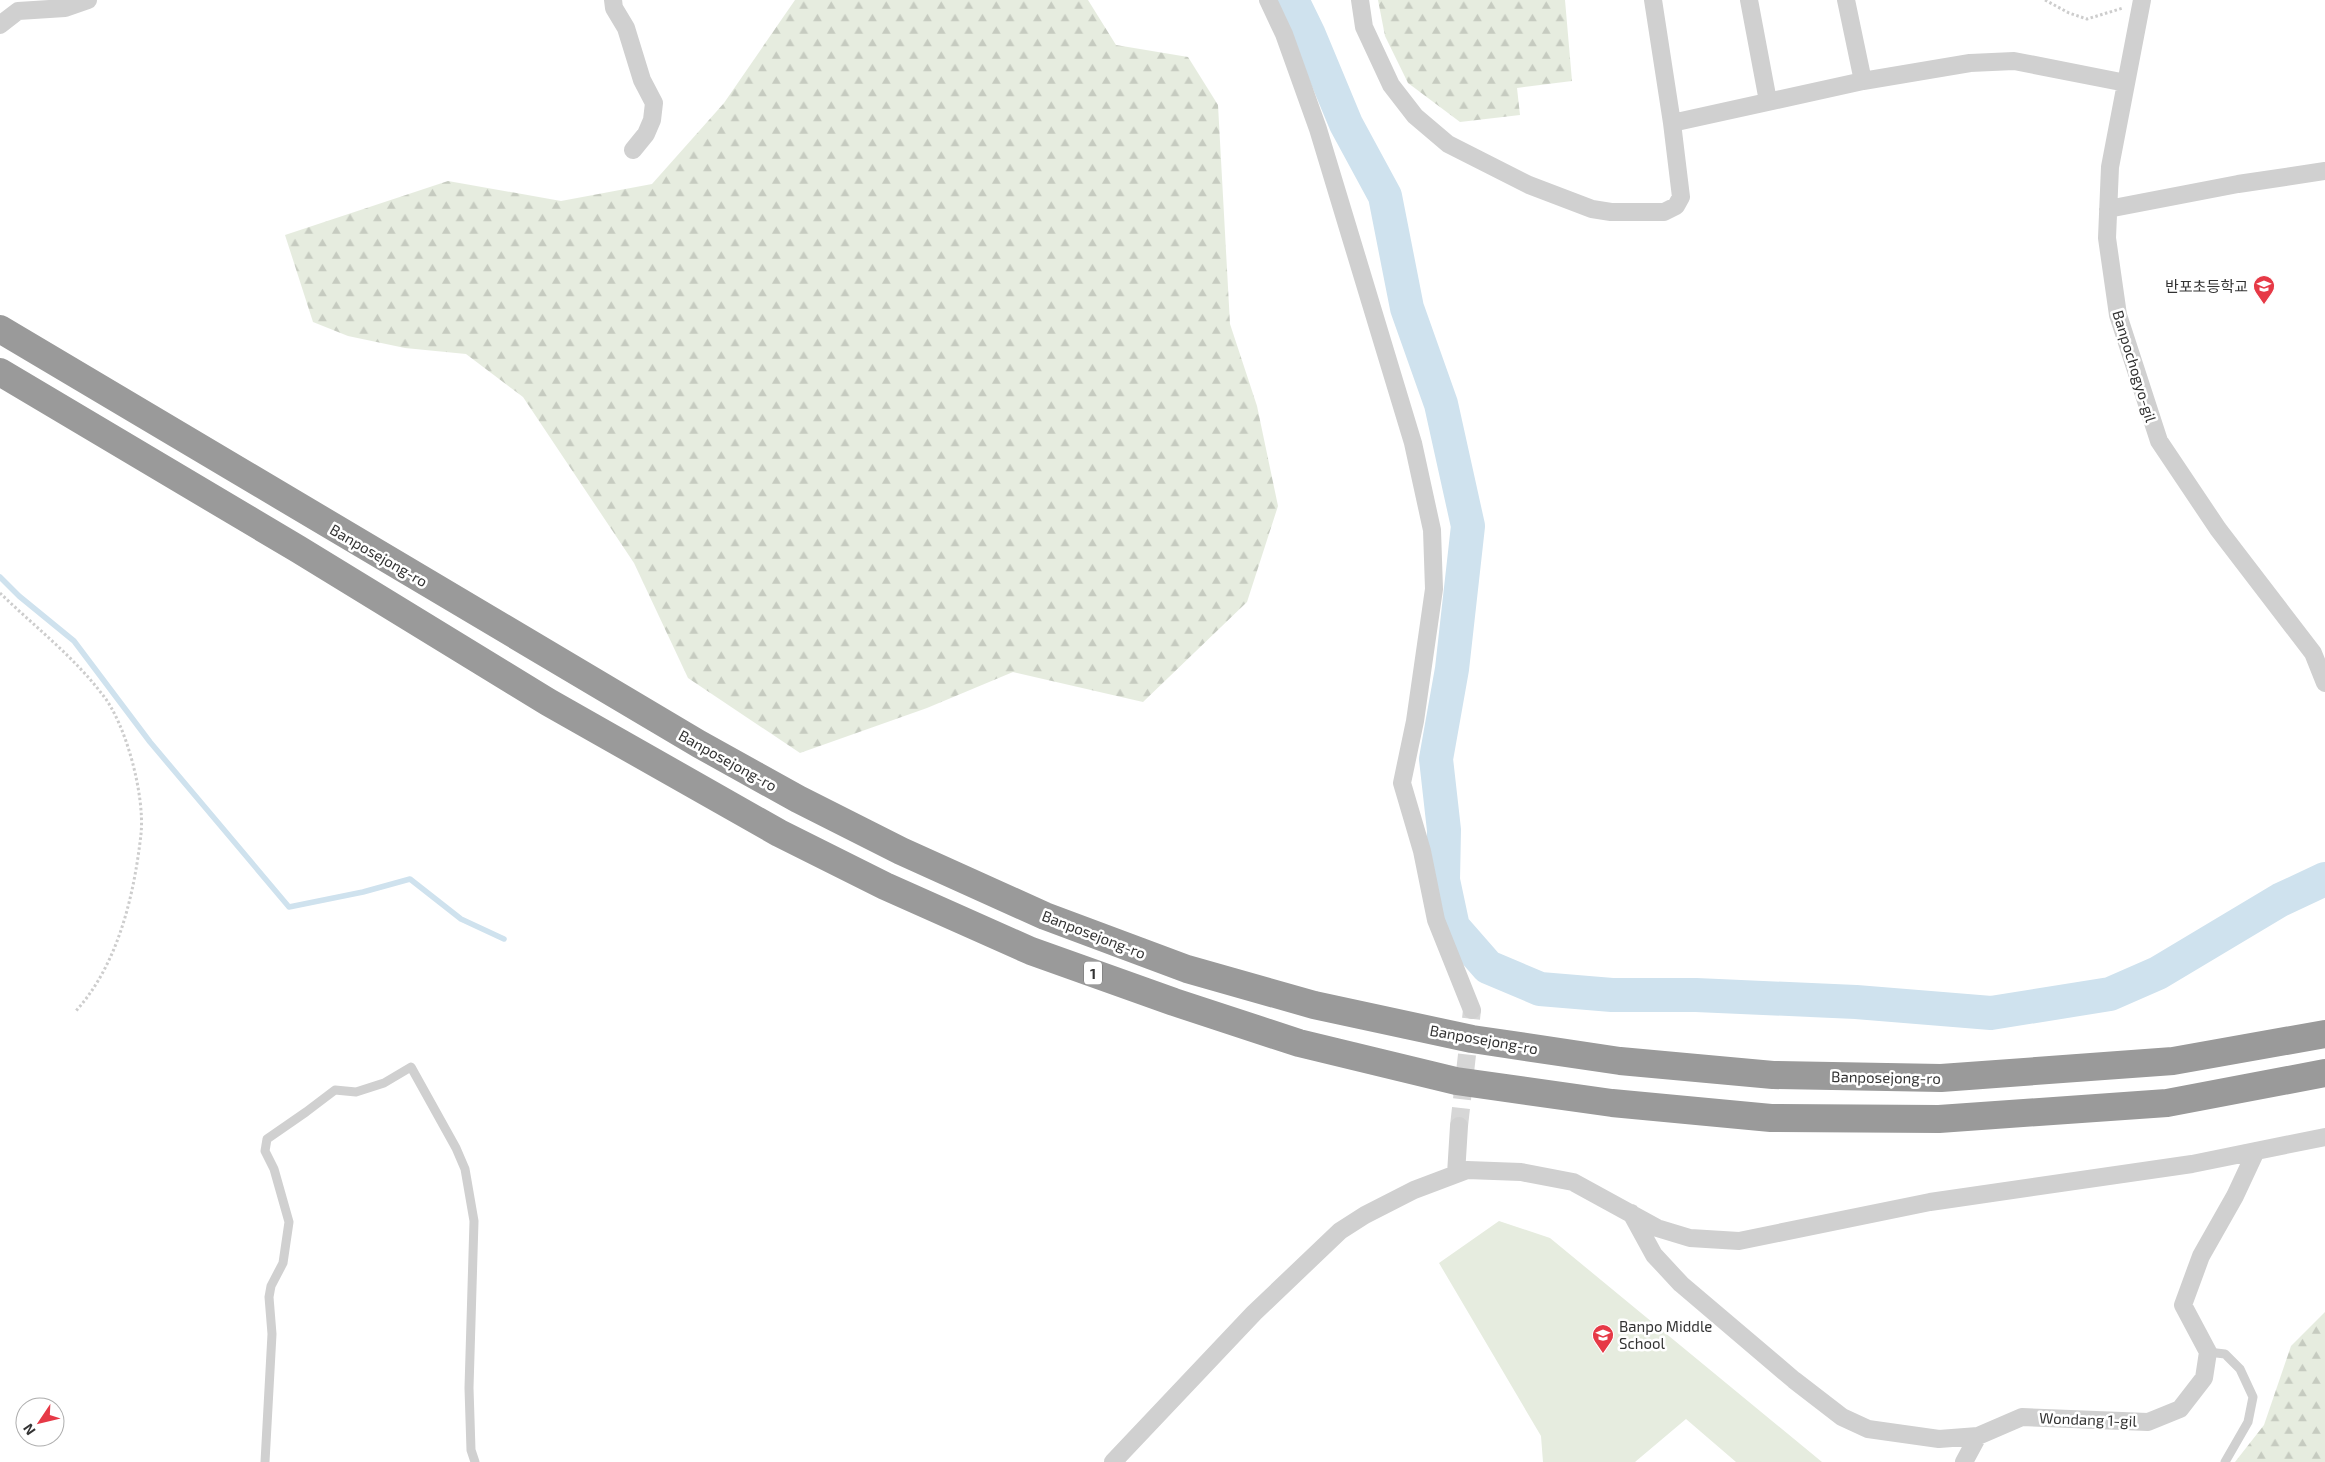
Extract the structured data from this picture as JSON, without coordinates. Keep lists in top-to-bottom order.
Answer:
{
  "streets": {
    "highway": ["Banposejong-ro", "1"],
    "street": ["Banpochogyo-gil", "Wondang 1-gil"]
  },
  "places": {
    "school or university": ["반포초등학교", "Banpo Middle School"]
  },
  "north": "bottom left"
}
